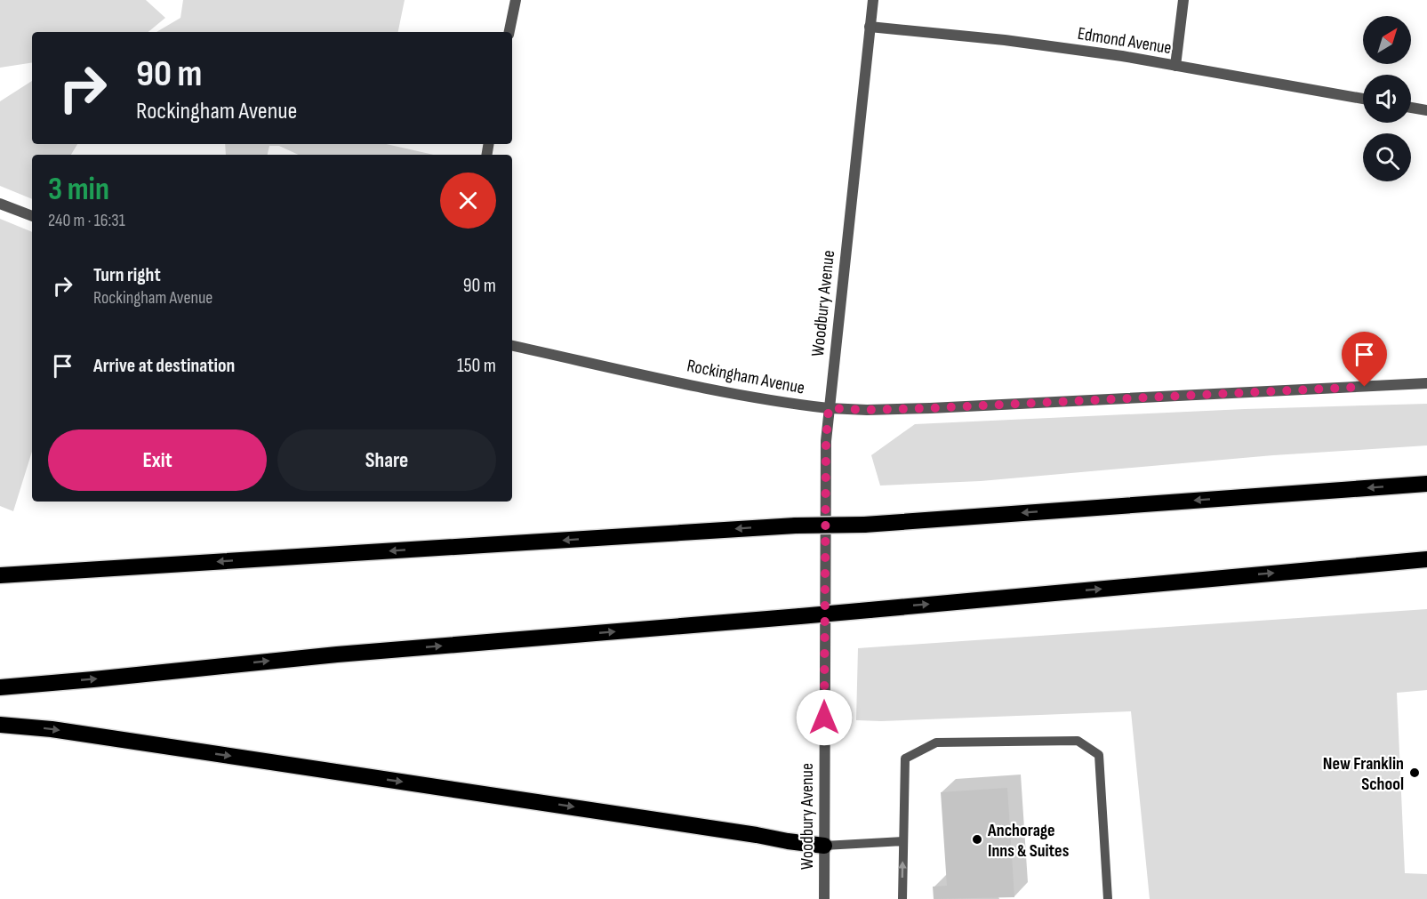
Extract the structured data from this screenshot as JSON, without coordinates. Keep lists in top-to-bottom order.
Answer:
{
  "streets": {
    "street": ["Edmond Avenue", "Woodbury Avenue", "Rockingham Avenue"]
  },
  "crossings": [
    ["Edmond Avenue", "Woodbury Avenue"],
    ["Woodbury Avenue", "Rockingham Avenue"]
  ],
  "places": ["New Franklin School", "Anchorage Inns & Suites"],
  "north": "top right",
  "page": {
    "turn": ["90 m", "Rockingham Avenue"],
    "heading": ["3 min", "240 m · 16:31"],
    "list": [
      {
        "name": "Turn right",
        "note": "Rockingham Avenue",
        "value": "90 m"
      },
      {
        "name": "Arrive at destination",
        "value": "150 m"
      }
    ],
    "buttons": ["Exit", "Share"]
  }
}
